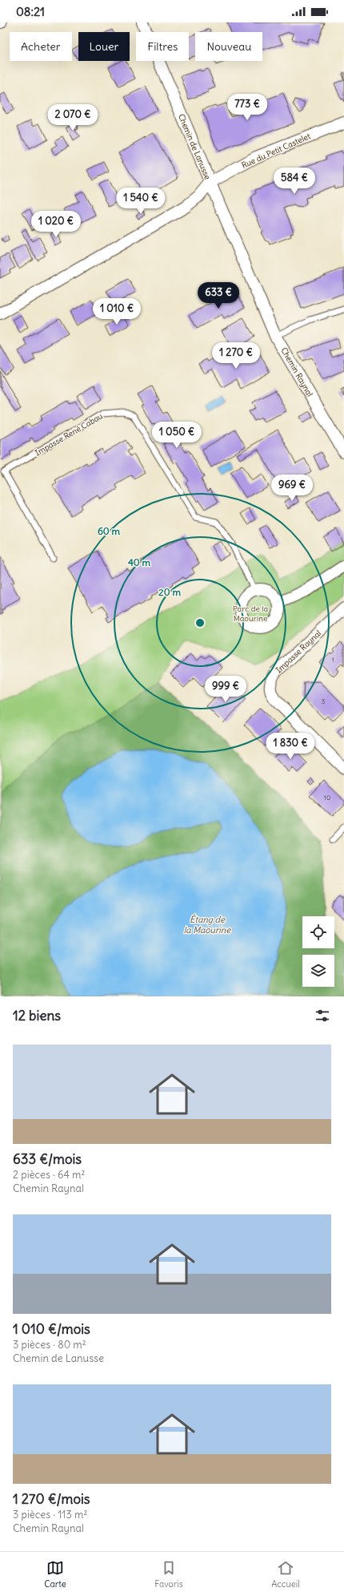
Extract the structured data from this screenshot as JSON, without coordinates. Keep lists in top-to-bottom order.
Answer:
{
  "streets": {
    "street": [
      "Chemin de Lanusse",
      "Rue du Petit Castelet",
      "Chemin Raynal",
      "Impasse Raynal"
    ],
    "lane": ["Impasse René Cabau"]
  },
  "crossings": [
    ["Chemin de Lanusse", "Rue du Petit Castelet"],
    ["Chemin de Lanusse", "Chemin Raynal"],
    ["Rue du Petit Castelet", "Chemin Raynal"]
  ],
  "water": ["Étang de la Maourine"],
  "parks": ["Parc de la Maourine"],
  "house_numbers": ["1", "3", "10"],
  "page": {
    "status": "08:21",
    "chip": [
      "Acheter",
      "Louer",
      "Filtres",
      "Nouveau"
    ],
    "price": [
      "773 €",
      "2 070 €",
      "584 €",
      "1 540 €",
      "1 020 €",
      "633 €",
      "1 010 €",
      "1 270 €",
      "1 050 €",
      "969 €",
      "999 €",
      "1 830 €"
    ],
    "heading": "12 biens",
    "list": [
      {
        "name": "633 €/mois",
        "note": "2 pièces · 64 m² · Chemin Raynal"
      },
      {
        "name": "1 010 €/mois",
        "note": "3 pièces · 80 m² · Chemin de Lanusse"
      },
      {
        "name": "1 270 €/mois",
        "note": "3 pièces · 113 m² · Chemin Raynal"
      }
    ],
    "tabs": ["Carte", "Favoris", "Accueil"]
  },
  "rings": ["60 m", "40 m", "20 m"]
}
